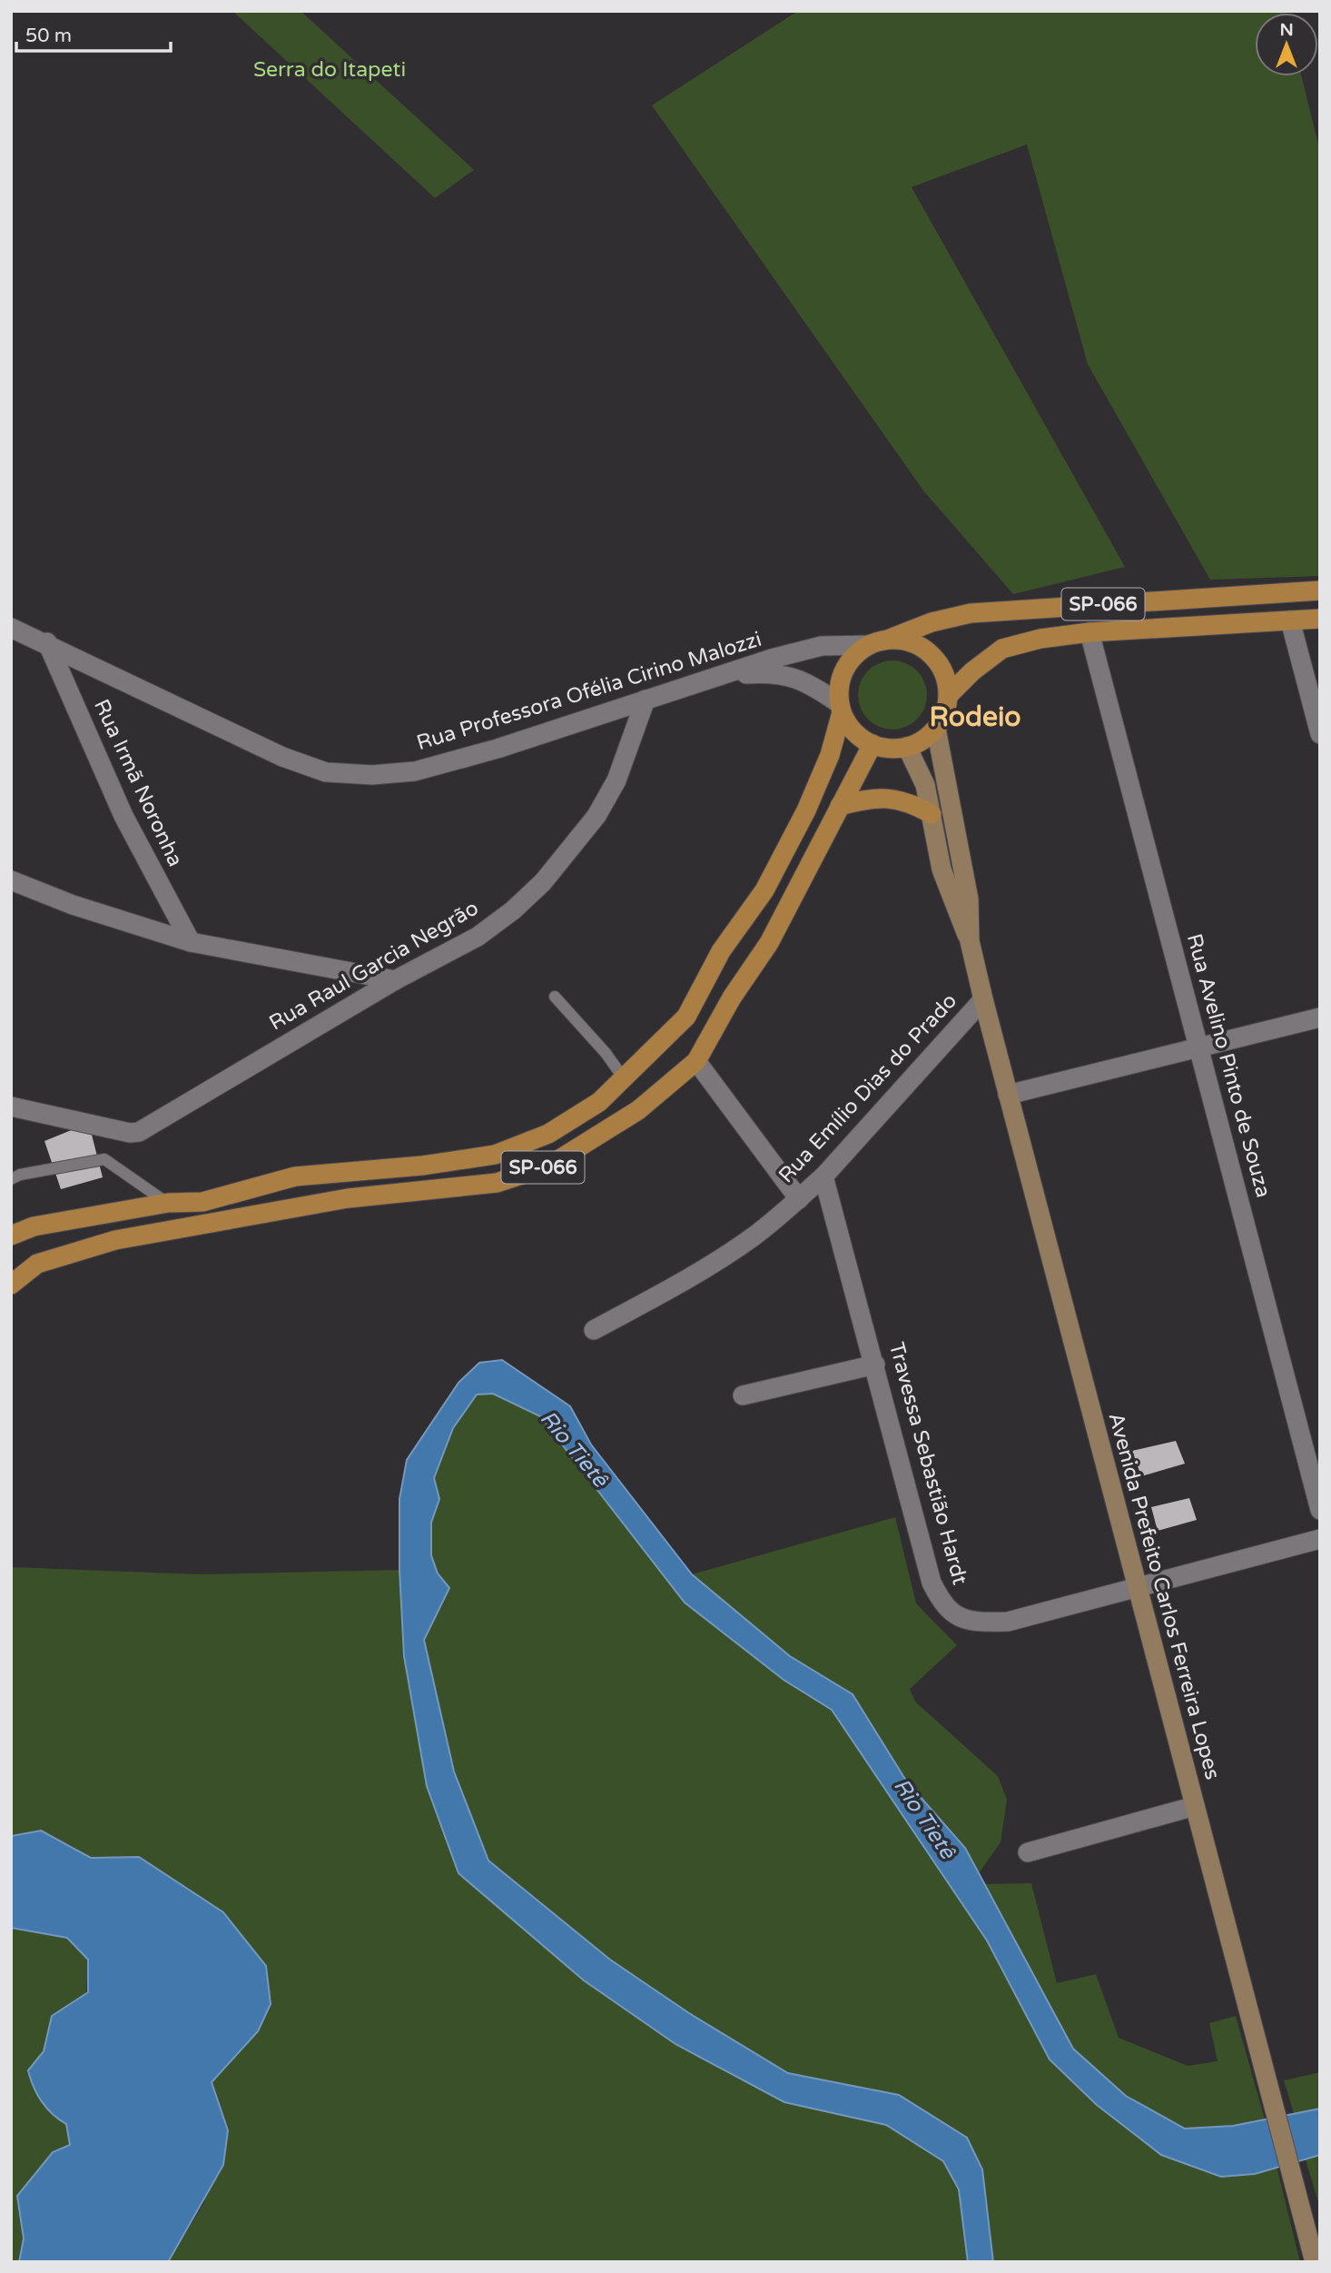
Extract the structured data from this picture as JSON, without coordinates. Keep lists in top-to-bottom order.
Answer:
{
  "streets": {
    "main road": ["SP-066", "Avenida Prefeito Carlos Ferreira Lopes"],
    "street": [
      "Rua Professora Ofélia Cirino Malozzi",
      "Rua Irmã Noronha",
      "Rua Raul Garcia Negrão",
      "Rua Avelino Pinto de Souza",
      "Rua Emílio Dias do Prado",
      "Travessa Sebastião Hardt"
    ]
  },
  "crossings": [
    ["SP-066", "Rua Professora Ofélia Cirino Malozzi"],
    ["SP-066", "Rua Avelino Pinto de Souza"],
    ["SP-066", "Avenida Prefeito Carlos Ferreira Lopes"],
    ["Rua Professora Ofélia Cirino Malozzi", "Rua Irmã Noronha"],
    ["Rua Professora Ofélia Cirino Malozzi", "Rua Raul Garcia Negrão"],
    ["Rua Professora Ofélia Cirino Malozzi", "Avenida Prefeito Carlos Ferreira Lopes"],
    ["Rua Emílio Dias do Prado", "Travessa Sebastião Hardt"],
    ["Rua Emílio Dias do Prado", "Avenida Prefeito Carlos Ferreira Lopes"],
    ["Travessa Sebastião Hardt", "Avenida Prefeito Carlos Ferreira Lopes"]
  ],
  "districts": ["Rodeio"],
  "water": ["Rio Tietê"],
  "parks": ["Serra do Itapeti"],
  "scale_bar": "50 m",
  "north": "top"
}
